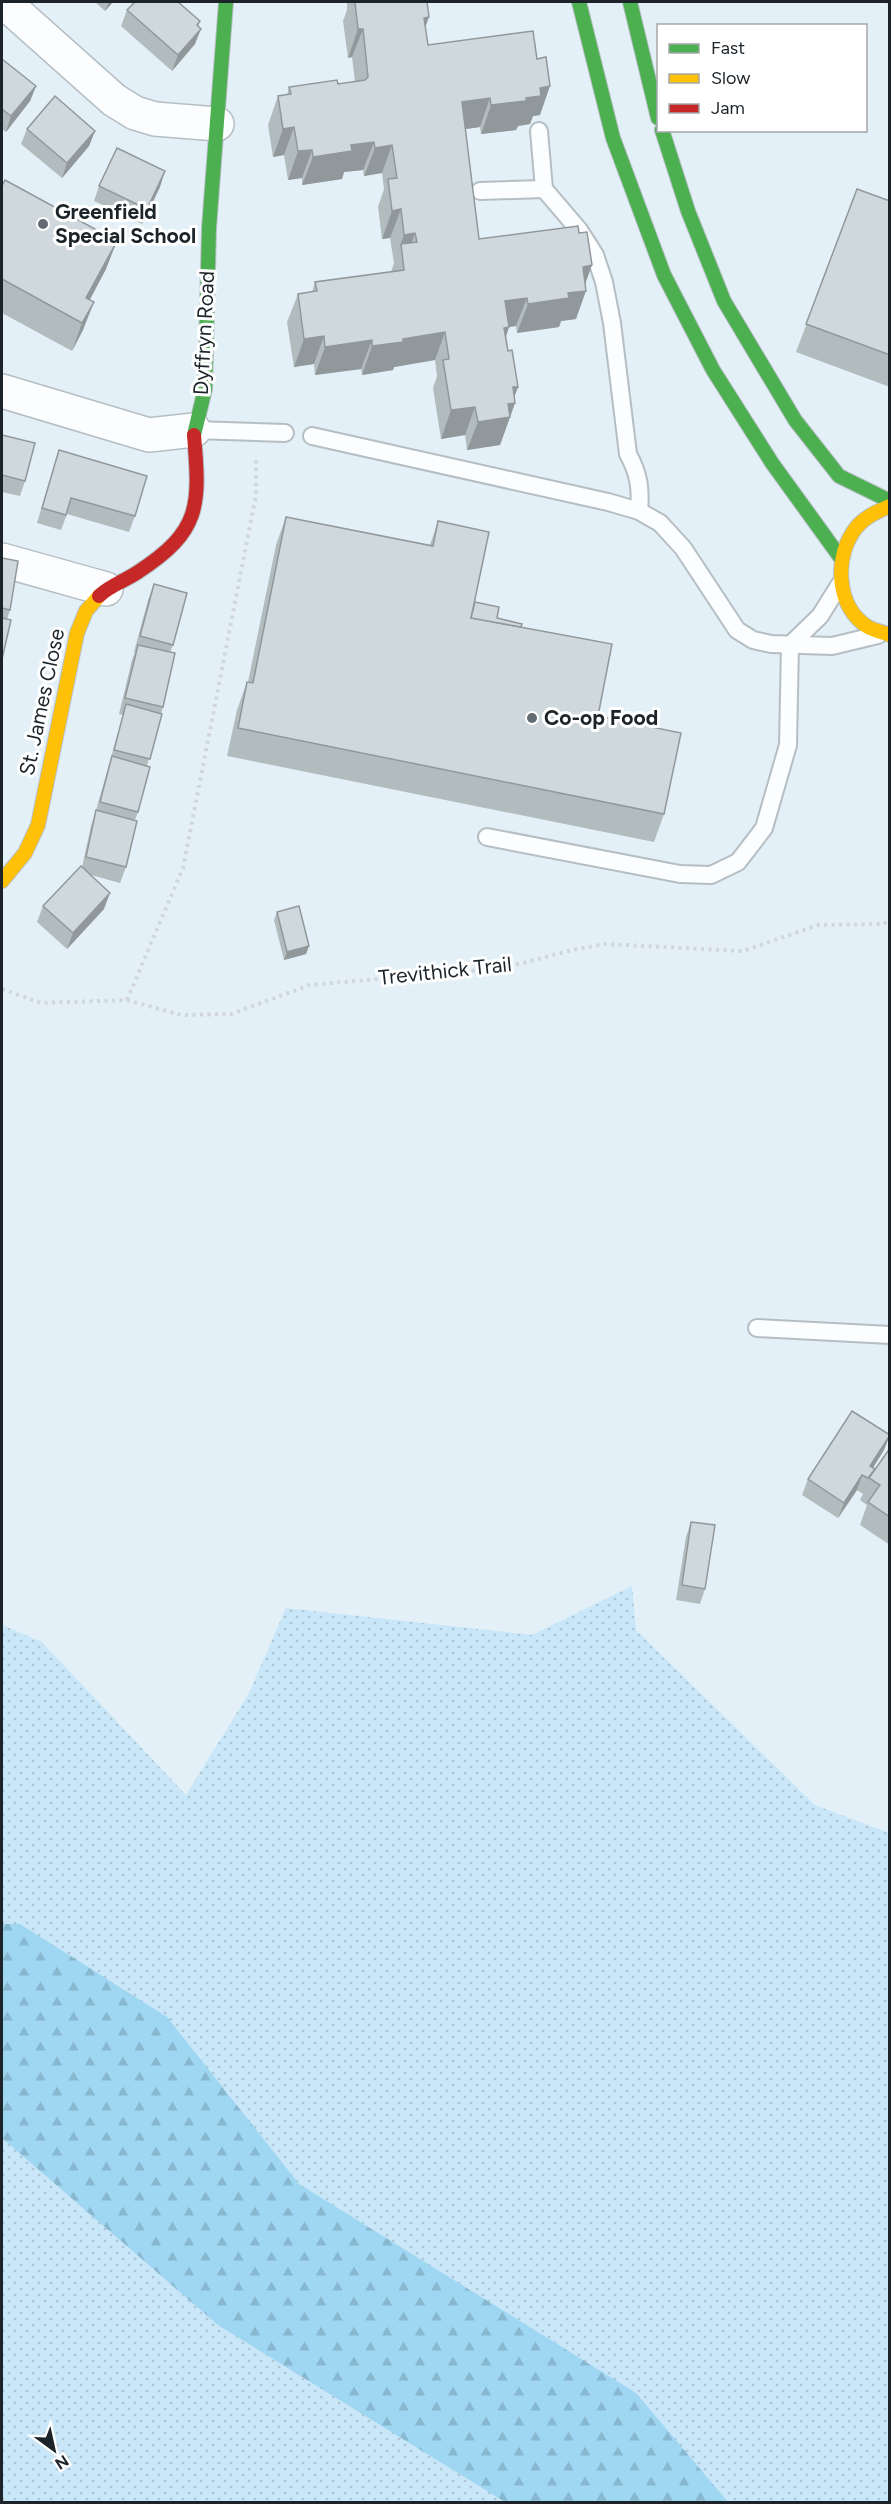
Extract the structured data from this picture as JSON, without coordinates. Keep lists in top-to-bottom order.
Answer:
{
  "streets": {
    "main road": ["Dyffryn Road", "St. James Close"],
    "path": ["Trevithick Trail"]
  },
  "crossings": [
    ["Dyffryn Road", "St. James Close"]
  ],
  "places": ["Greenfield Special School", "Co-op Food"],
  "legend": ["Fast", "Slow", "Jam"],
  "north": "bottom right"
}
